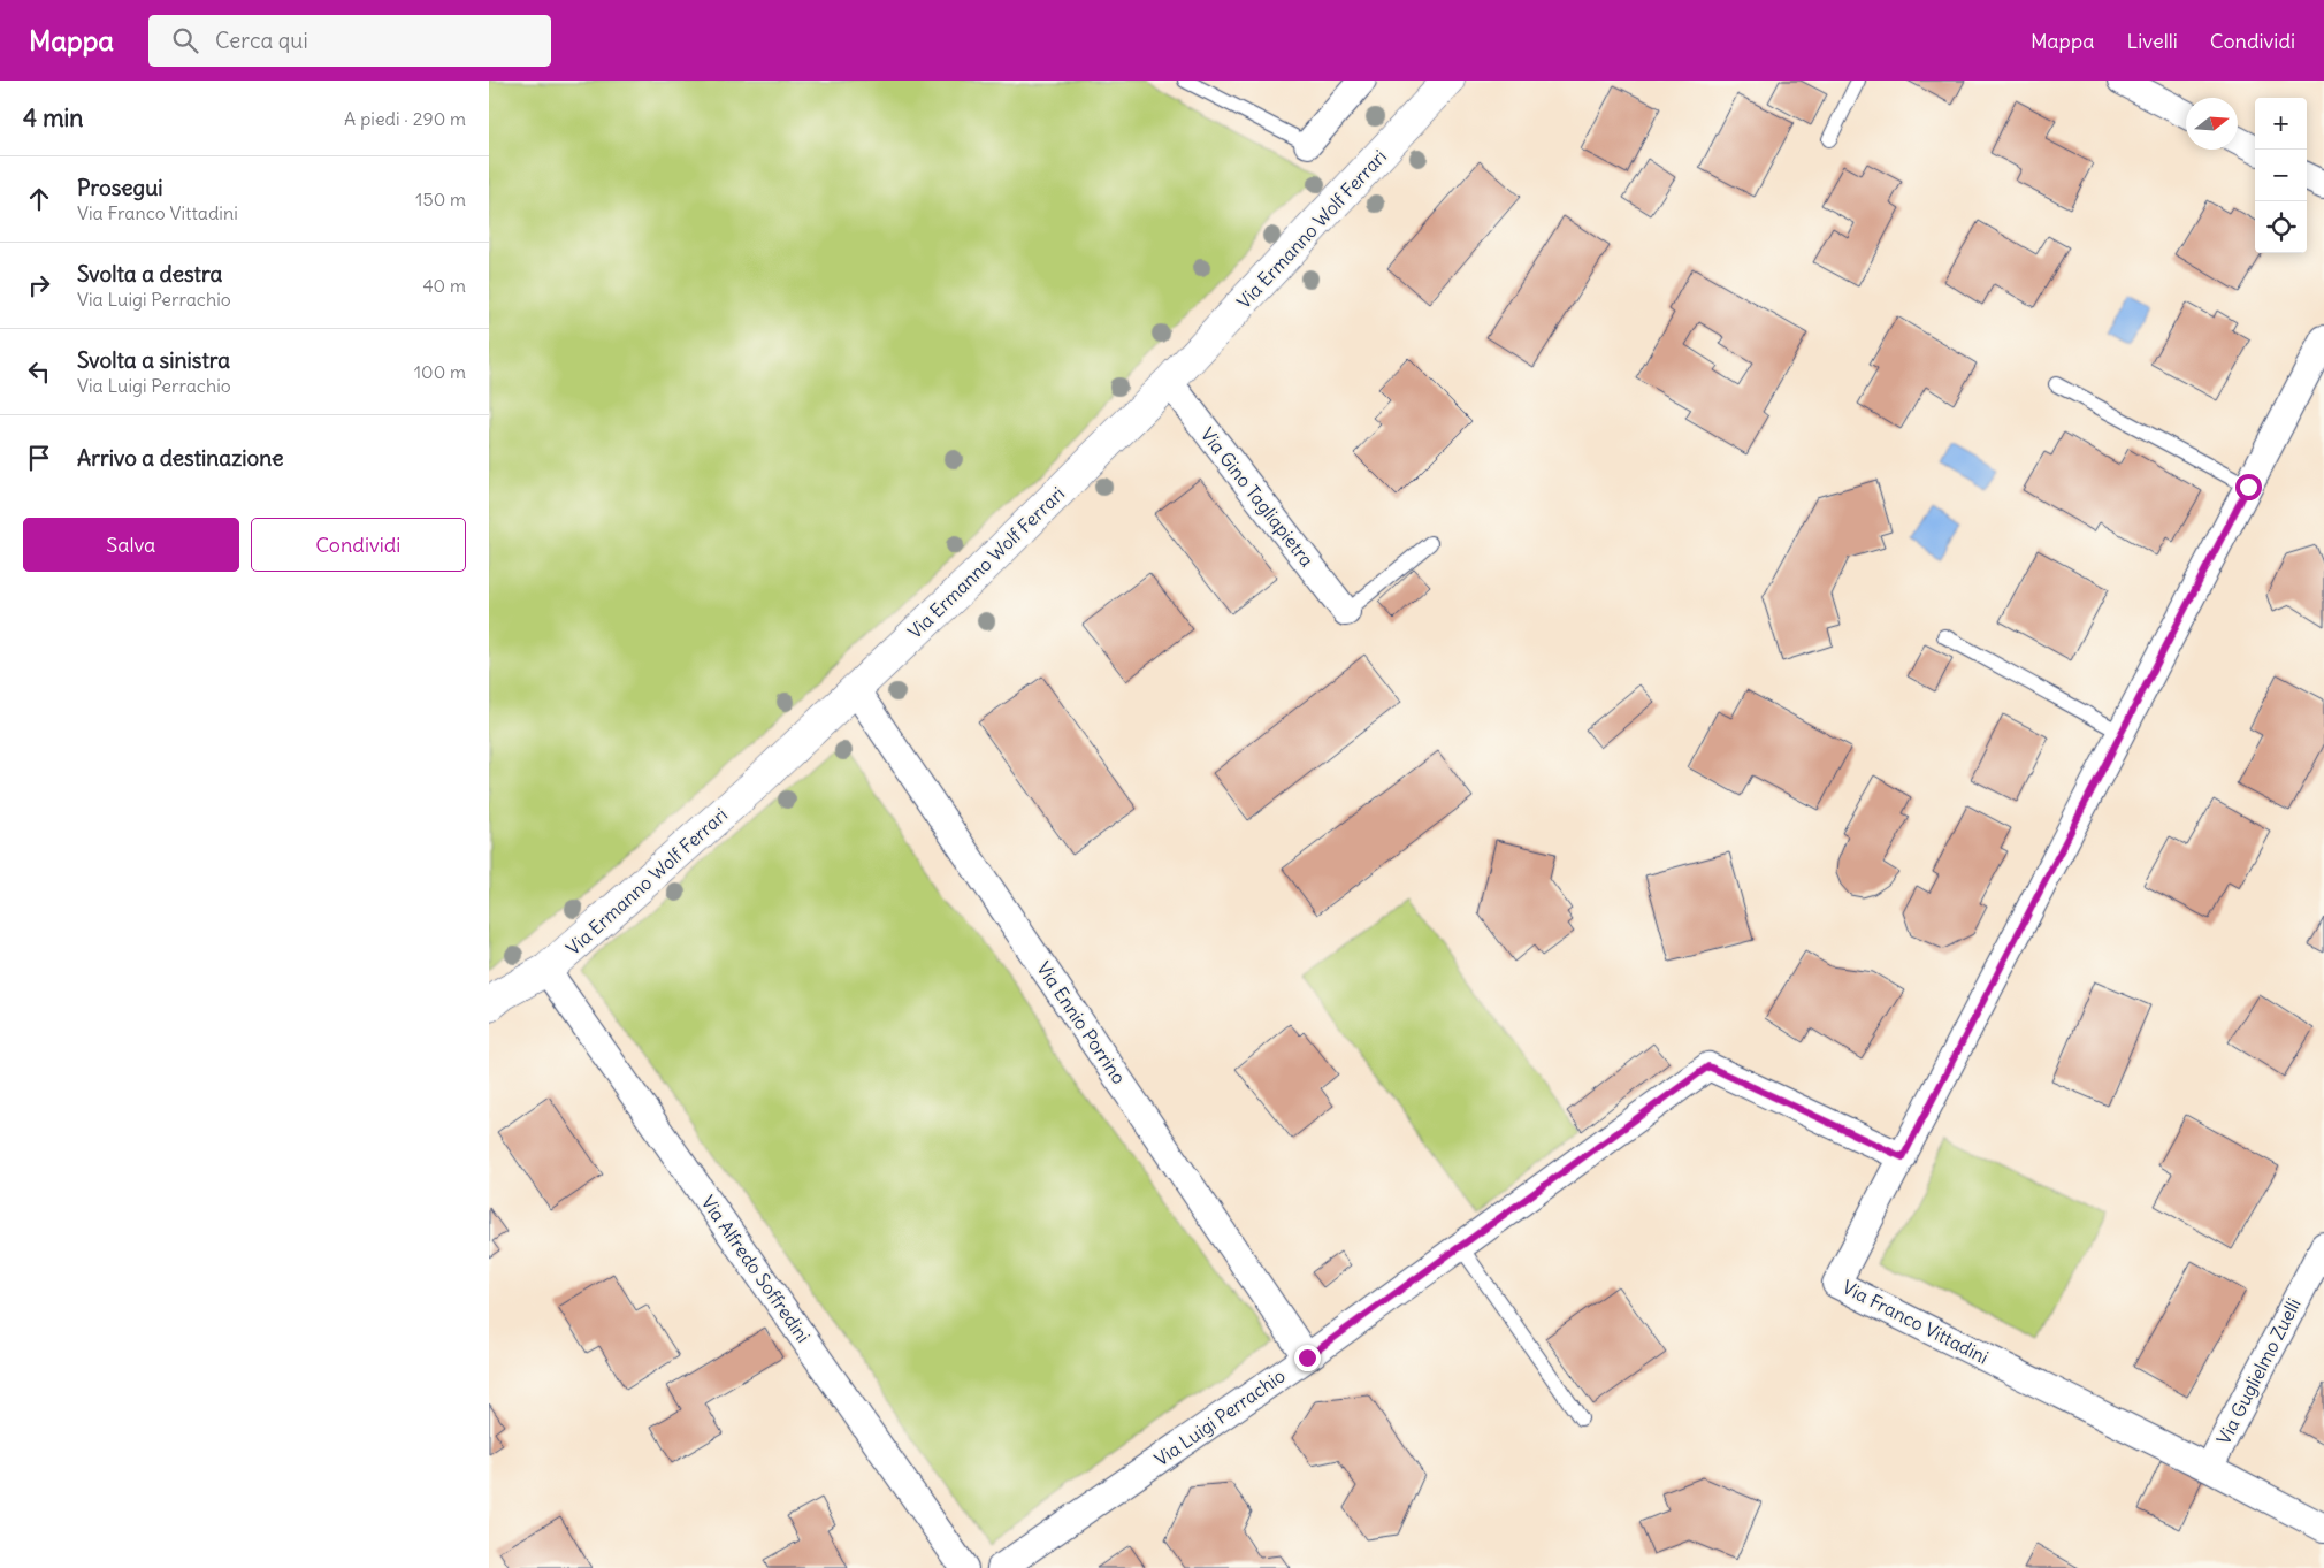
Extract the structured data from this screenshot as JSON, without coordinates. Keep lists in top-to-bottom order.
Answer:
{
  "streets": {
    "street": [
      "Via Ermanno Wolf Ferrari",
      "Via Gino Tagliapietra",
      "Via Ennio Porrino",
      "Via Alfredo Soffredini",
      "Via Franco Vittadini",
      "Via Guglielmo Zuelli",
      "Via Luigi Perrachio"
    ]
  },
  "crossings": [
    ["Via Ermanno Wolf Ferrari", "Via Gino Tagliapietra"],
    ["Via Ermanno Wolf Ferrari", "Via Ennio Porrino"],
    ["Via Ermanno Wolf Ferrari", "Via Alfredo Soffredini"],
    ["Via Ennio Porrino", "Via Luigi Perrachio"],
    ["Via Franco Vittadini", "Via Guglielmo Zuelli"],
    ["Via Franco Vittadini", "Via Luigi Perrachio"]
  ],
  "north": "right",
  "page": {
    "header": "Mappa",
    "search": "Cerca qui",
    "nav": ["Mappa", "Livelli", "Condividi"],
    "heading": ["4 min", "A piedi · 290 m"],
    "map_buttons": ["+", "−"],
    "list": [
      ["Prosegui", "Via Franco Vittadini", "150 m"],
      ["Svolta a destra", "Via Luigi Perrachio", "40 m"],
      ["Svolta a sinistra", "Via Luigi Perrachio", "100 m"],
      "Arrivo a destinazione"
    ],
    "buttons": ["Salva", "Condividi"]
  }
}
